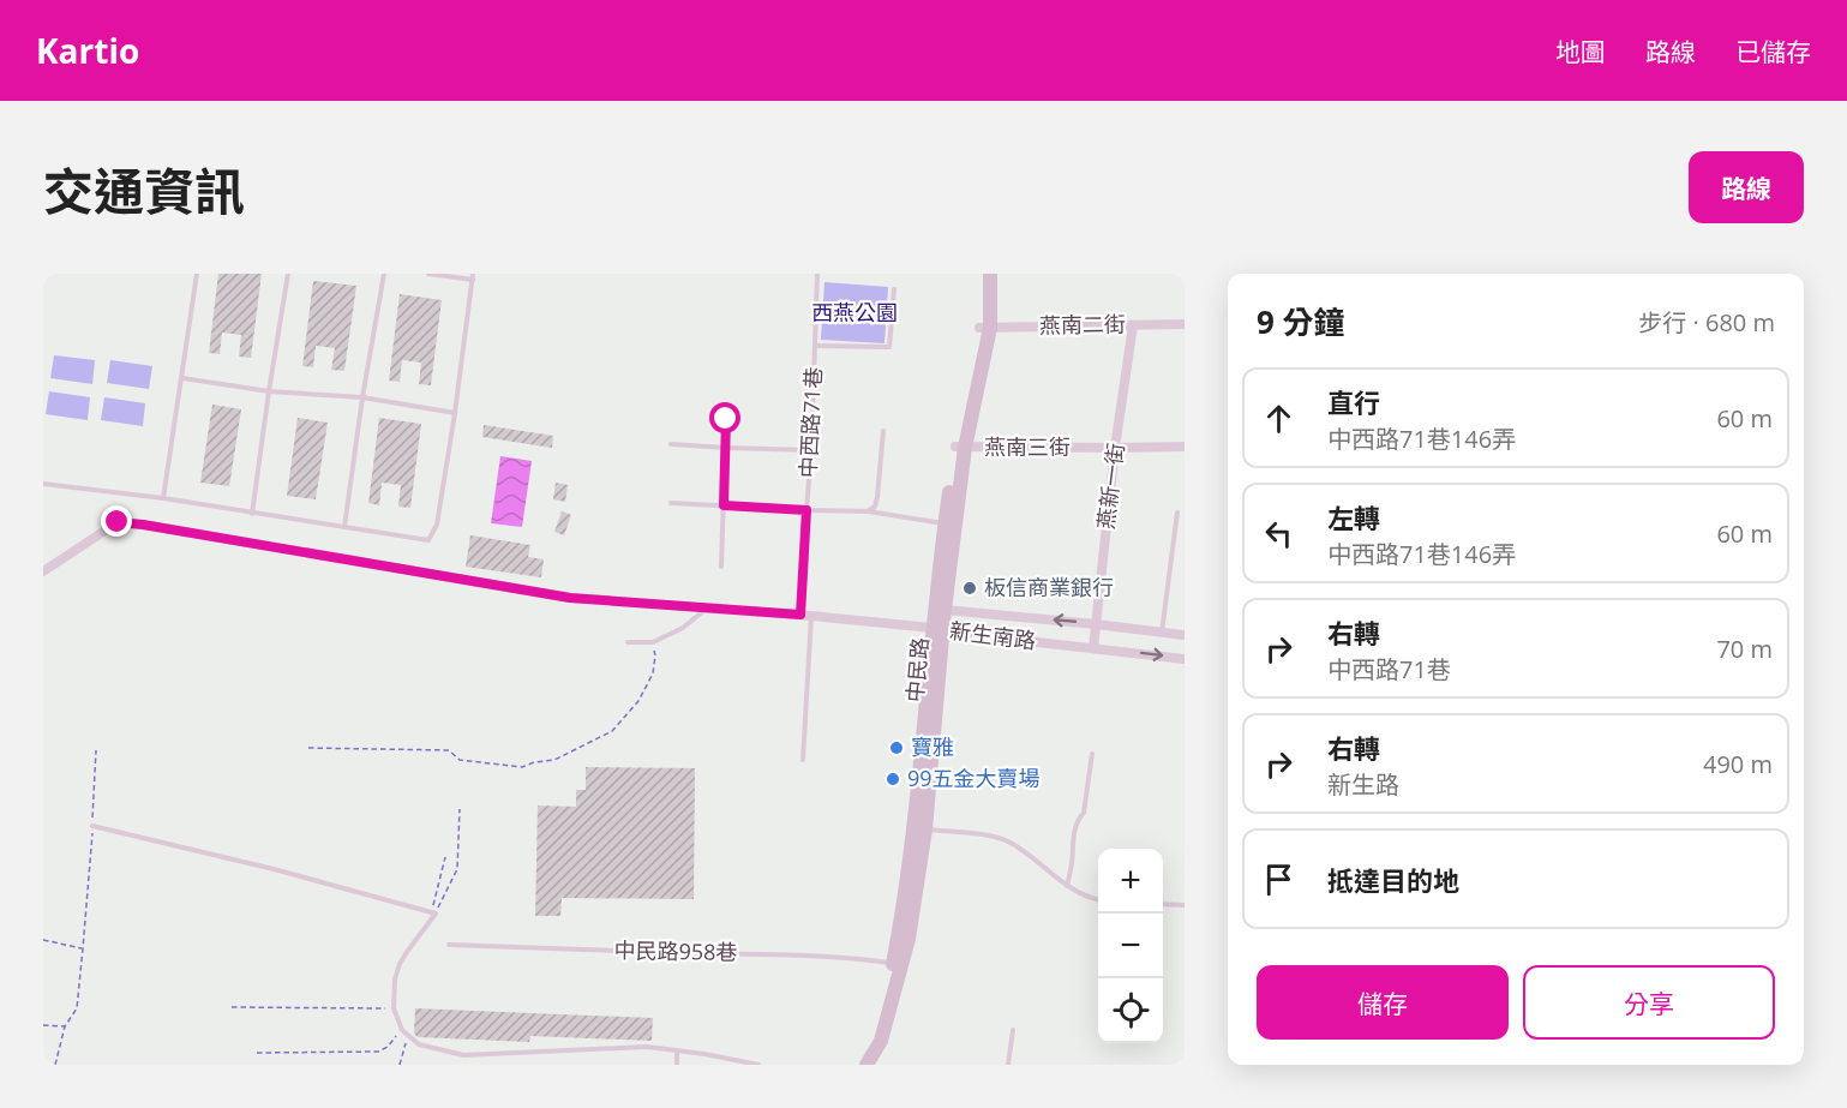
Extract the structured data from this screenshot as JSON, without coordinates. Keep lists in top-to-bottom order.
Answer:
{
  "streets": {
    "main road": ["中民路"],
    "street": [
      "燕南二街",
      "燕南三街",
      "燕新一街",
      "新生南路"
    ],
    "lane": ["中西路71巷", "中民路958巷"]
  },
  "crossings": [
    ["燕南二街", "燕新一街"],
    ["燕南二街", "中民路"],
    ["中西路71巷", "新生南路"],
    ["燕南三街", "燕新一街"],
    ["燕南三街", "中民路"],
    ["燕新一街", "新生南路"],
    ["新生南路", "中民路"],
    ["中民路", "中民路958巷"]
  ],
  "parks": ["西燕公園"],
  "places": ["板信商業銀行", "寶雅", "99五金大賣場"],
  "page": {
    "header": "Kartio",
    "nav": ["地圖", "路線", "已儲存"],
    "title": "交通資訊",
    "buttons": [
      "路線",
      ["儲存", "分享"]
    ],
    "heading": ["9 分鐘", "步行 · 680 m"],
    "list": [
      ["直行", "中西路71巷146弄", "60 m"],
      ["左轉", "中西路71巷146弄", "60 m"],
      ["右轉", "中西路71巷", "70 m"],
      ["右轉", "新生路", "490 m"],
      "抵達目的地"
    ],
    "map_buttons": ["+", "−"]
  }
}
